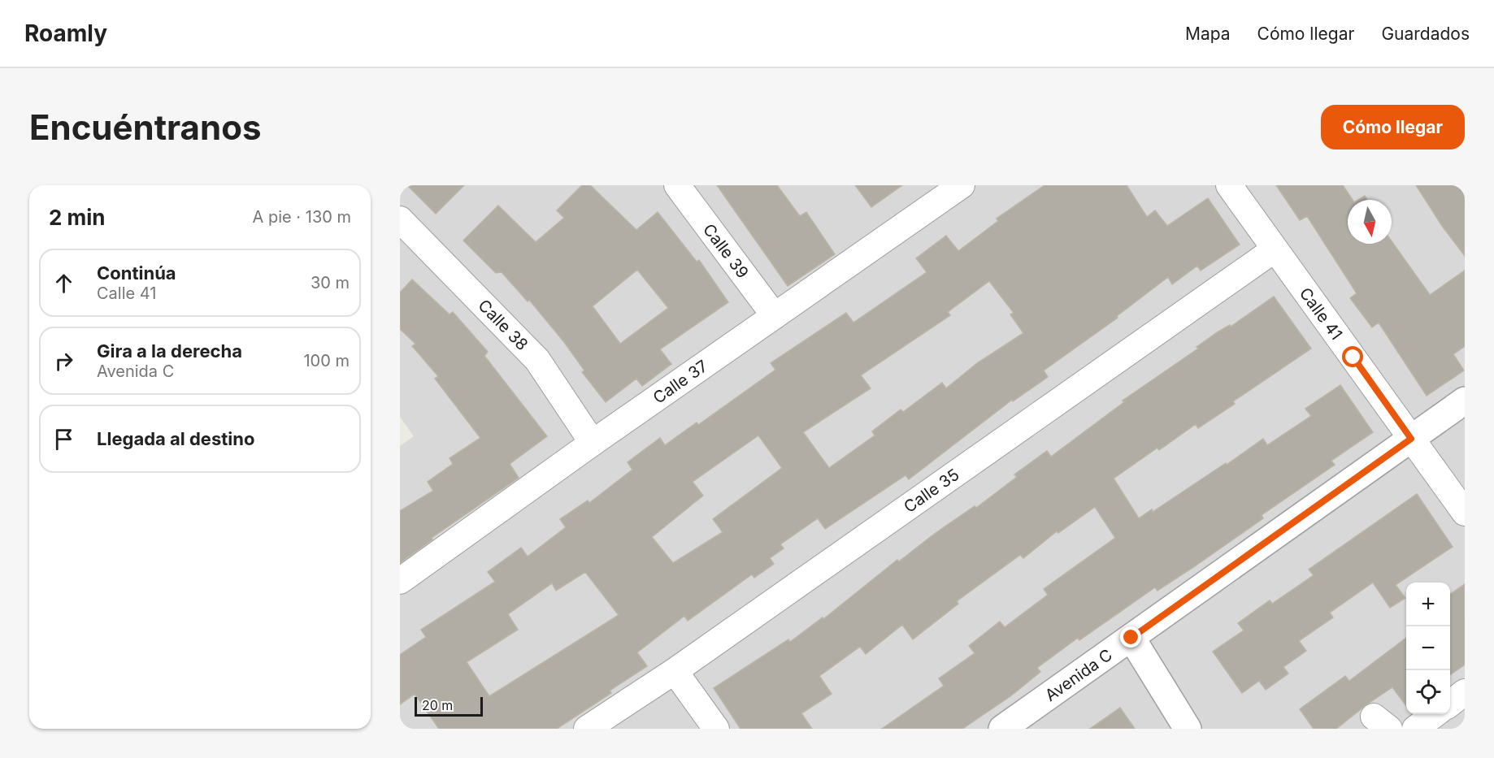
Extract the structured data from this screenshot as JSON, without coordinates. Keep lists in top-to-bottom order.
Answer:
{
  "streets": {
    "street": [
      "Calle 39",
      "Calle 41",
      "Calle 38",
      "Calle 37",
      "Calle 35",
      "Avenida C"
    ]
  },
  "crossings": [
    ["Calle 39", "Calle 37"],
    ["Calle 41", "Calle 35"],
    ["Calle 41", "Avenida C"],
    ["Calle 38", "Calle 37"]
  ],
  "scale_bar": "20 m",
  "north": "bottom",
  "page": {
    "header": "Roamly",
    "nav": ["Mapa", "Cómo llegar", "Guardados"],
    "buttons": "Cómo llegar",
    "title": "Encuéntranos",
    "heading": ["2 min", "A pie · 130 m"],
    "list": [
      ["Continúa", "Calle 41", "30 m"],
      ["Gira a la derecha", "Avenida C", "100 m"],
      "Llegada al destino"
    ],
    "map_buttons": ["+", "−"],
    "scale": "20 m"
  }
}
